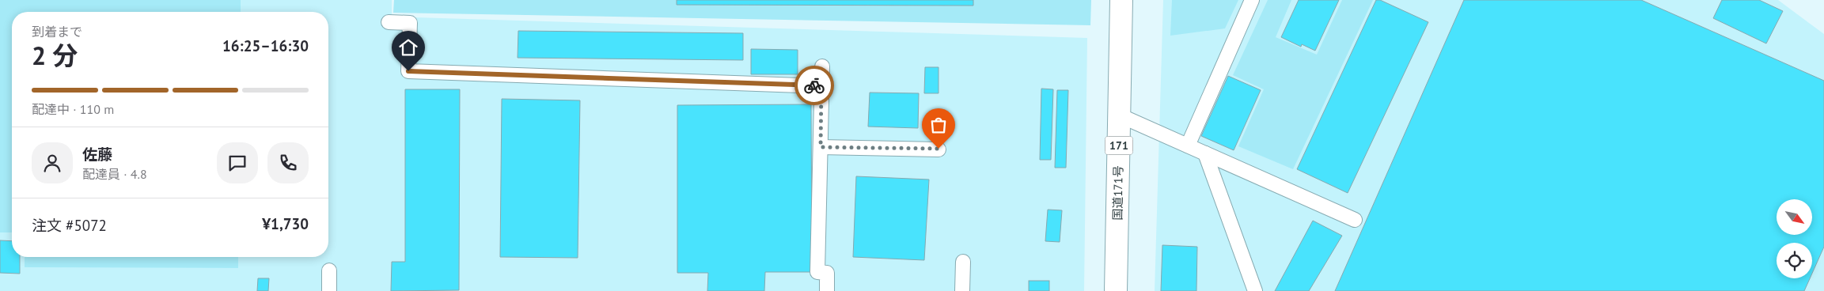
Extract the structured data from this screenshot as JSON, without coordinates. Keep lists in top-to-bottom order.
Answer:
{
  "streets": {
    "highway": ["171", "国道171号"]
  },
  "north": "bottom right",
  "page": {
    "heading": ["2 分", "到着まで", "16:25–16:30"],
    "panel": [
      "佐藤",
      "配達員 · 4.8",
      "注文 #5072",
      "¥1,730"
    ],
    "bar": "配達中 · 110 m"
  }
}
